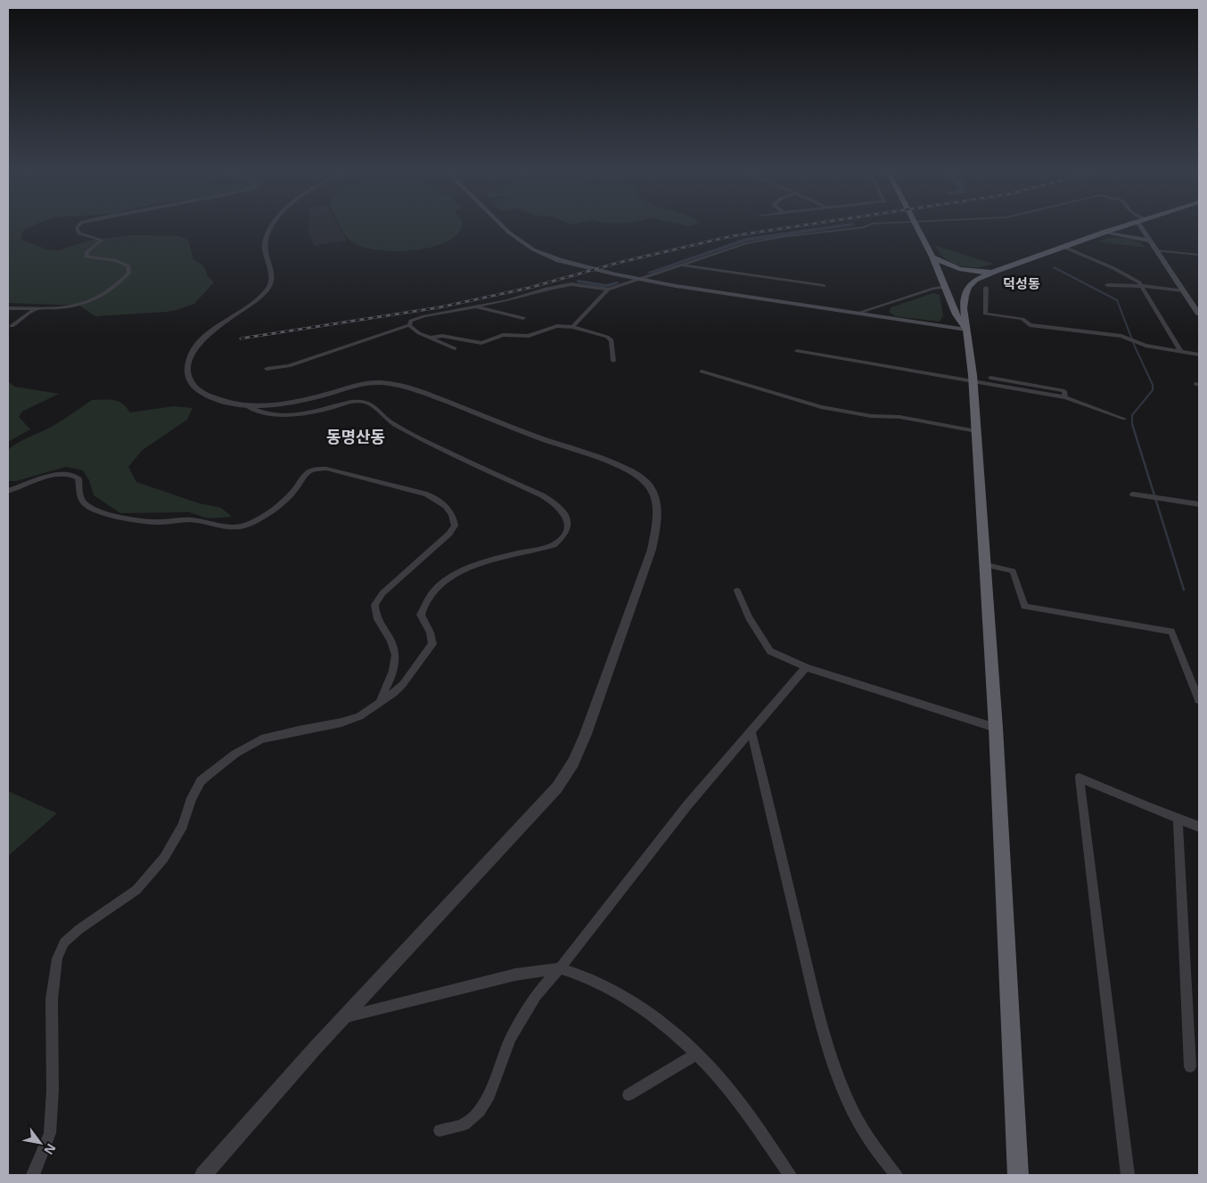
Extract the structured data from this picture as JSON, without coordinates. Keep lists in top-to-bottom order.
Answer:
{
  "districts": ["덕성동", "동명산동"],
  "north": "bottom right"
}
